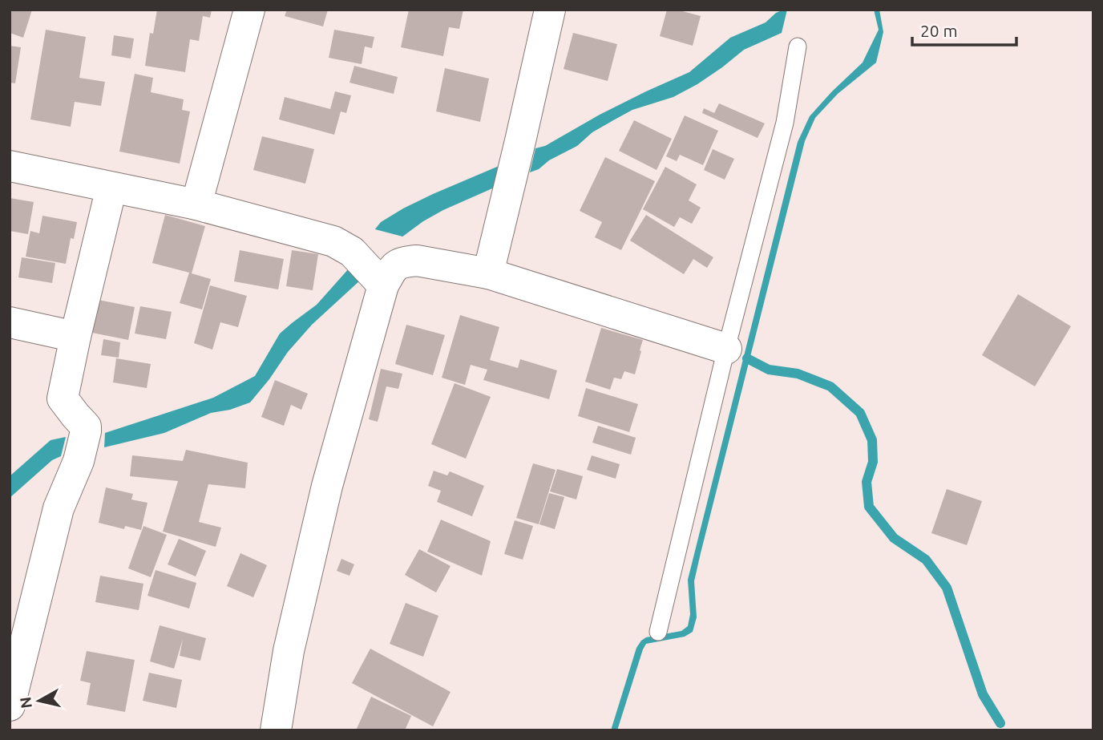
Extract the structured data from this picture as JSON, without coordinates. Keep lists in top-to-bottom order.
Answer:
{
  "scale_bar": "20 m",
  "north": "left"
}
